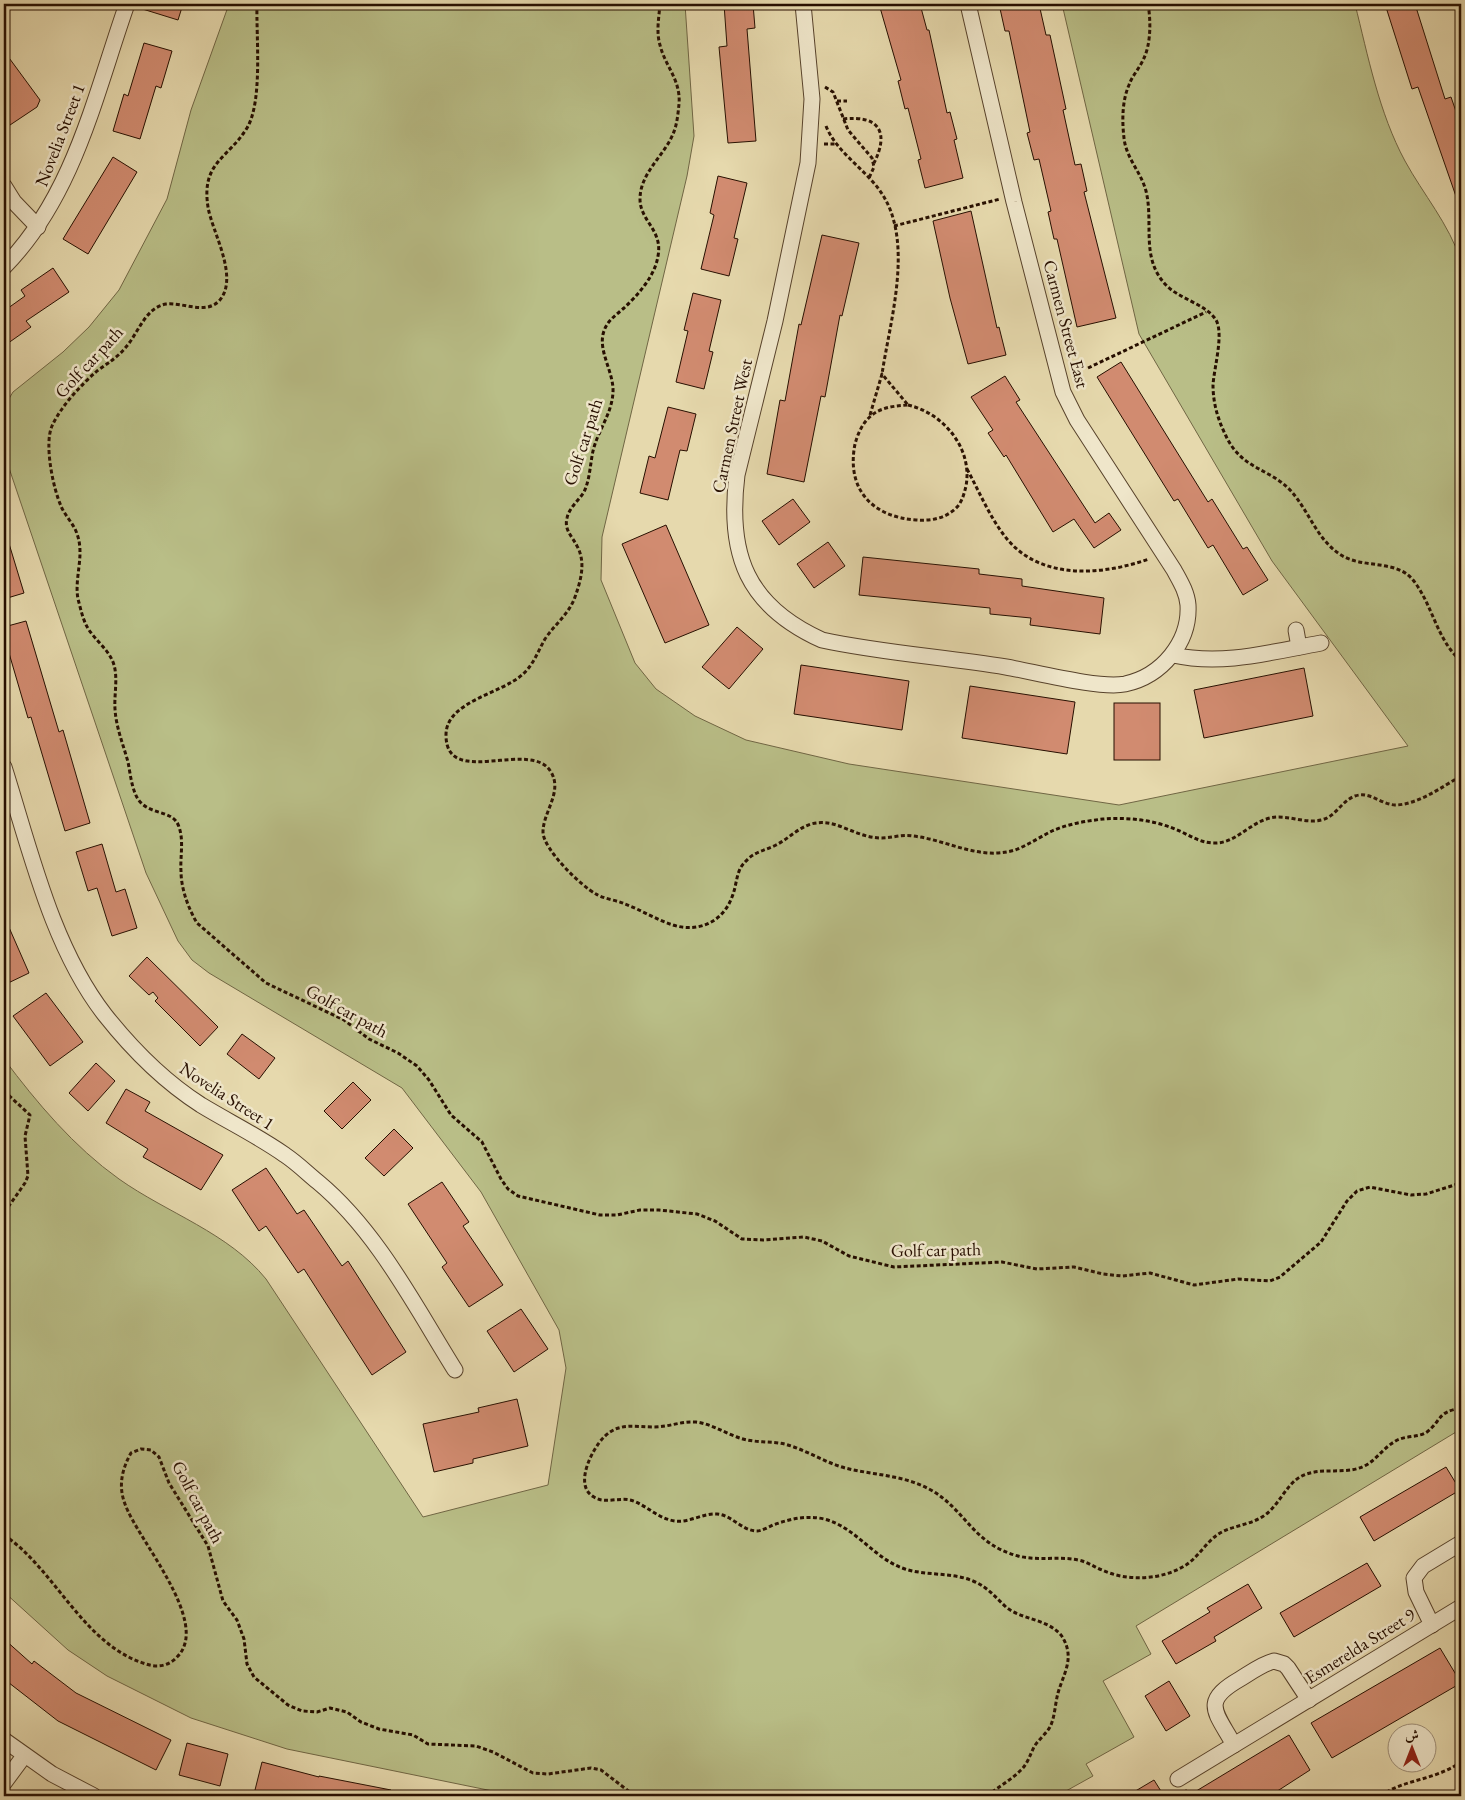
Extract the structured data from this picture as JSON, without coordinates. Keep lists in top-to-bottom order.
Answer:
{
  "streets": {
    "street": [
      "Novelia Street 1",
      "Carmen Street East",
      "Carmen Street West",
      "Esmerelda Street 9"
    ],
    "path": ["Golf car path"]
  },
  "crossings": [
    ["Carmen Street East", "Carmen Street West"]
  ],
  "north": "top"
}
